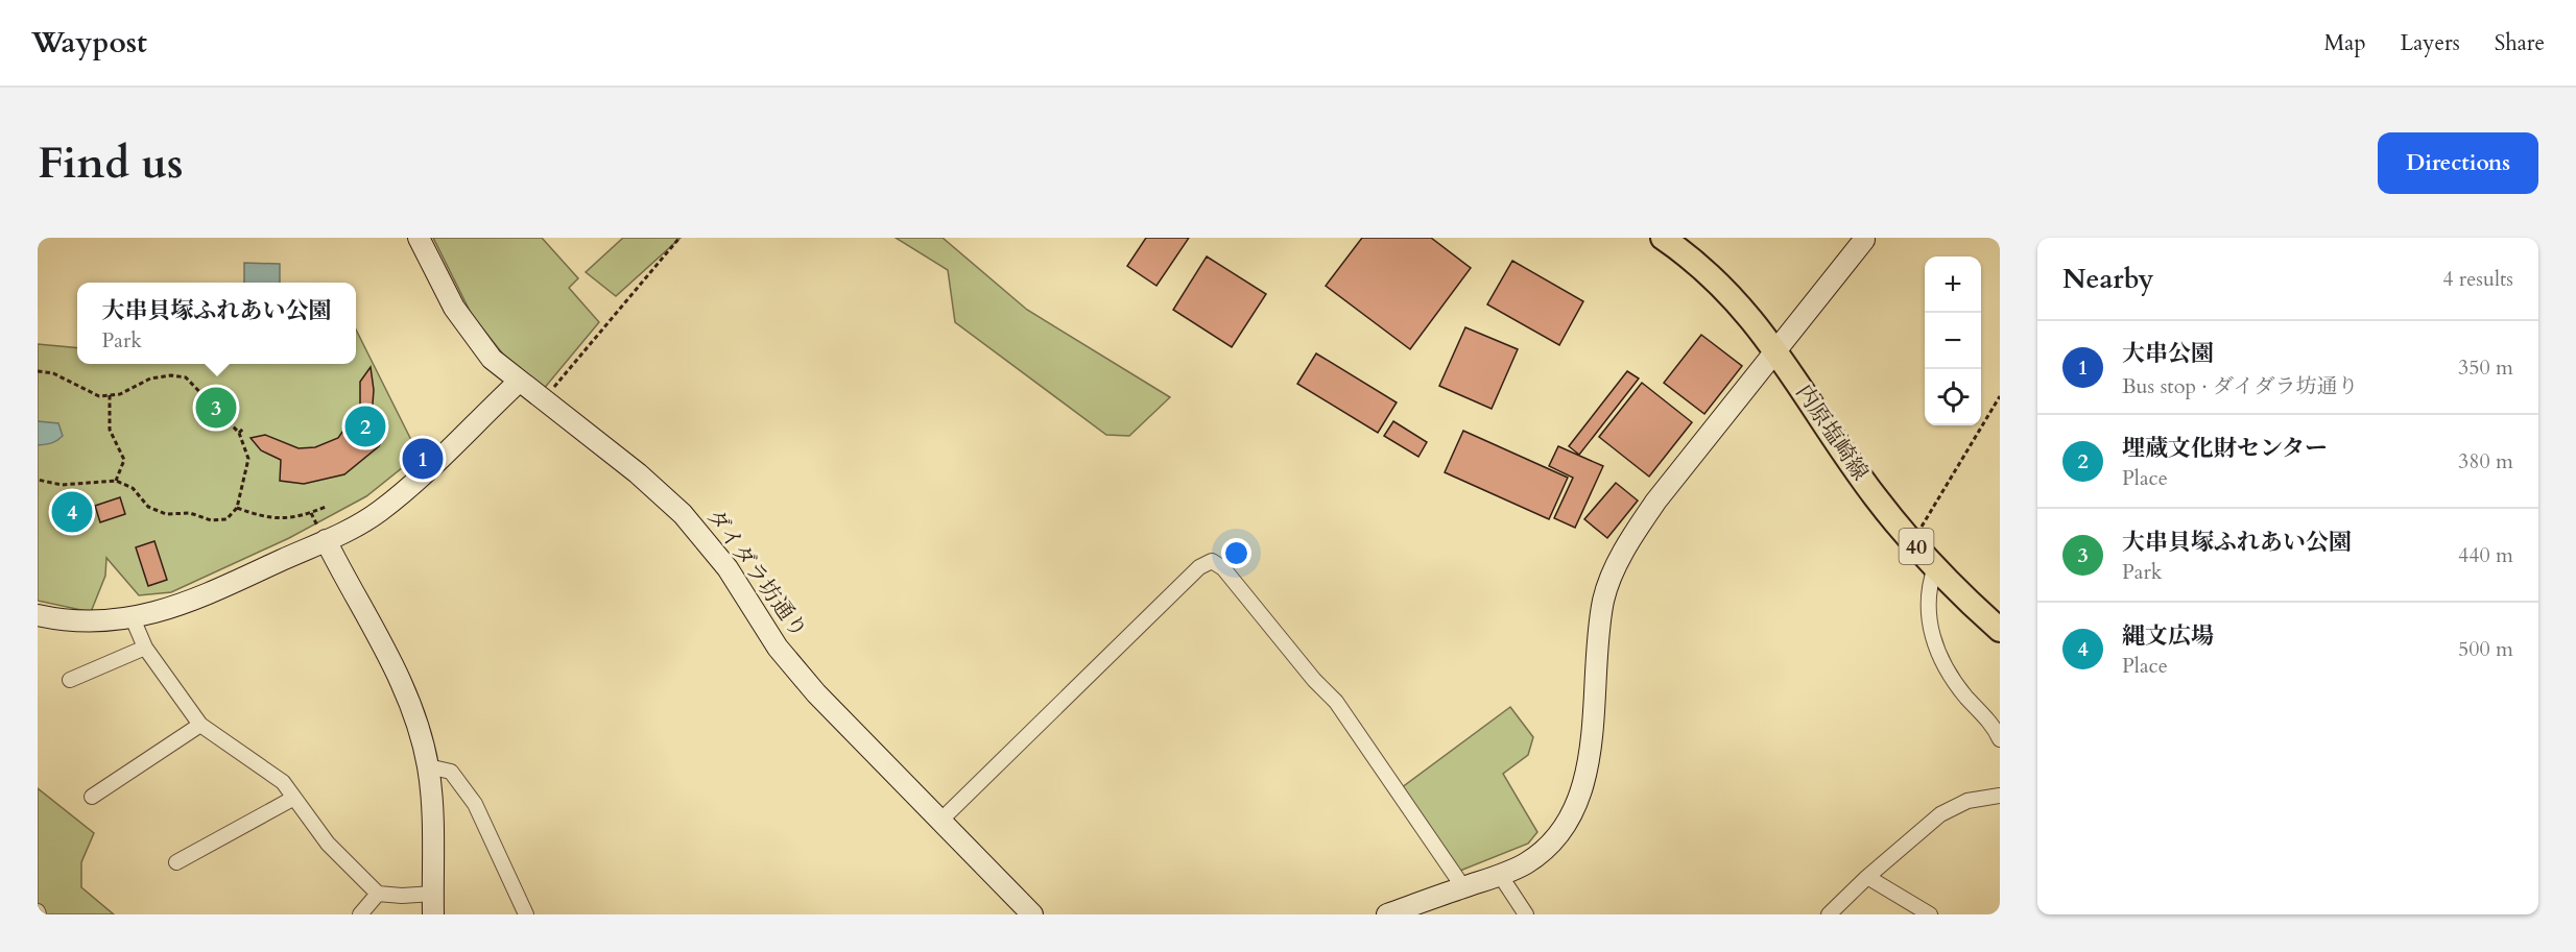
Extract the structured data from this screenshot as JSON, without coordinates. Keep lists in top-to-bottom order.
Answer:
{
  "streets": {
    "main road": ["内原塩崎線", "40"],
    "street": ["ダイダラ坊通り"]
  },
  "page": {
    "header": "Waypost",
    "nav": ["Map", "Layers", "Share"],
    "buttons": "Directions",
    "title": "Find us",
    "heading": ["Nearby", "4 results"],
    "map_buttons": ["+", "−"],
    "popup": ["大串貝塚ふれあい公園", "Park"],
    "list": [
      {
        "mark": "1",
        "name": "大串公園",
        "note": "Bus stop · ダイダラ坊通り",
        "value": "350 m"
      },
      {
        "mark": "2",
        "name": "埋蔵文化財センター",
        "note": "Place",
        "value": "380 m"
      },
      {
        "mark": "3",
        "name": "大串貝塚ふれあい公園",
        "note": "Park",
        "value": "440 m"
      },
      {
        "mark": "4",
        "name": "縄文広場",
        "note": "Place",
        "value": "500 m"
      }
    ],
    "pins": [
      "3",
      "2",
      "1",
      "4"
    ]
  }
}
